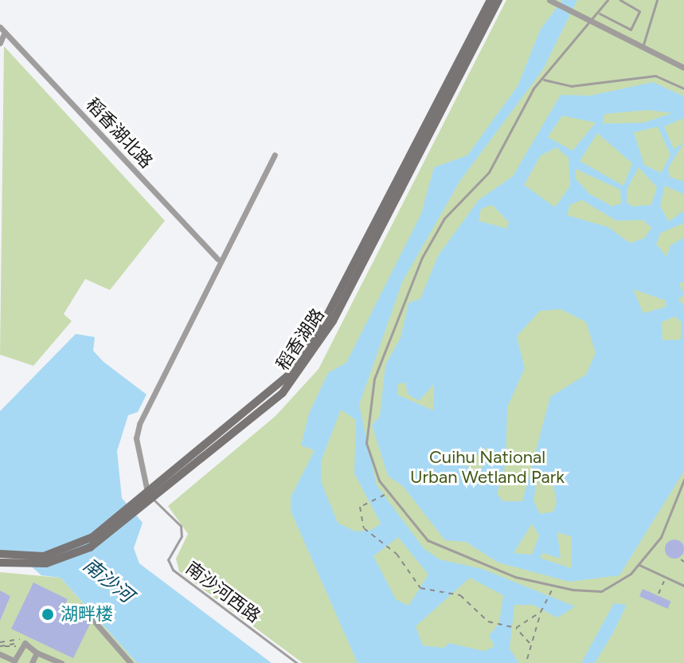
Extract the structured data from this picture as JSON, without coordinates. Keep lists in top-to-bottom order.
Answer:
{
  "streets": {
    "street": ["稻香湖北路", "稻香湖路"],
    "lane": ["南沙河西路"]
  },
  "crossings": [
    ["稻香湖路", "南沙河西路"]
  ],
  "water": ["南沙河"],
  "parks": ["Cuihu National Urban Wetland Park"],
  "places": ["湖畔楼"]
}
